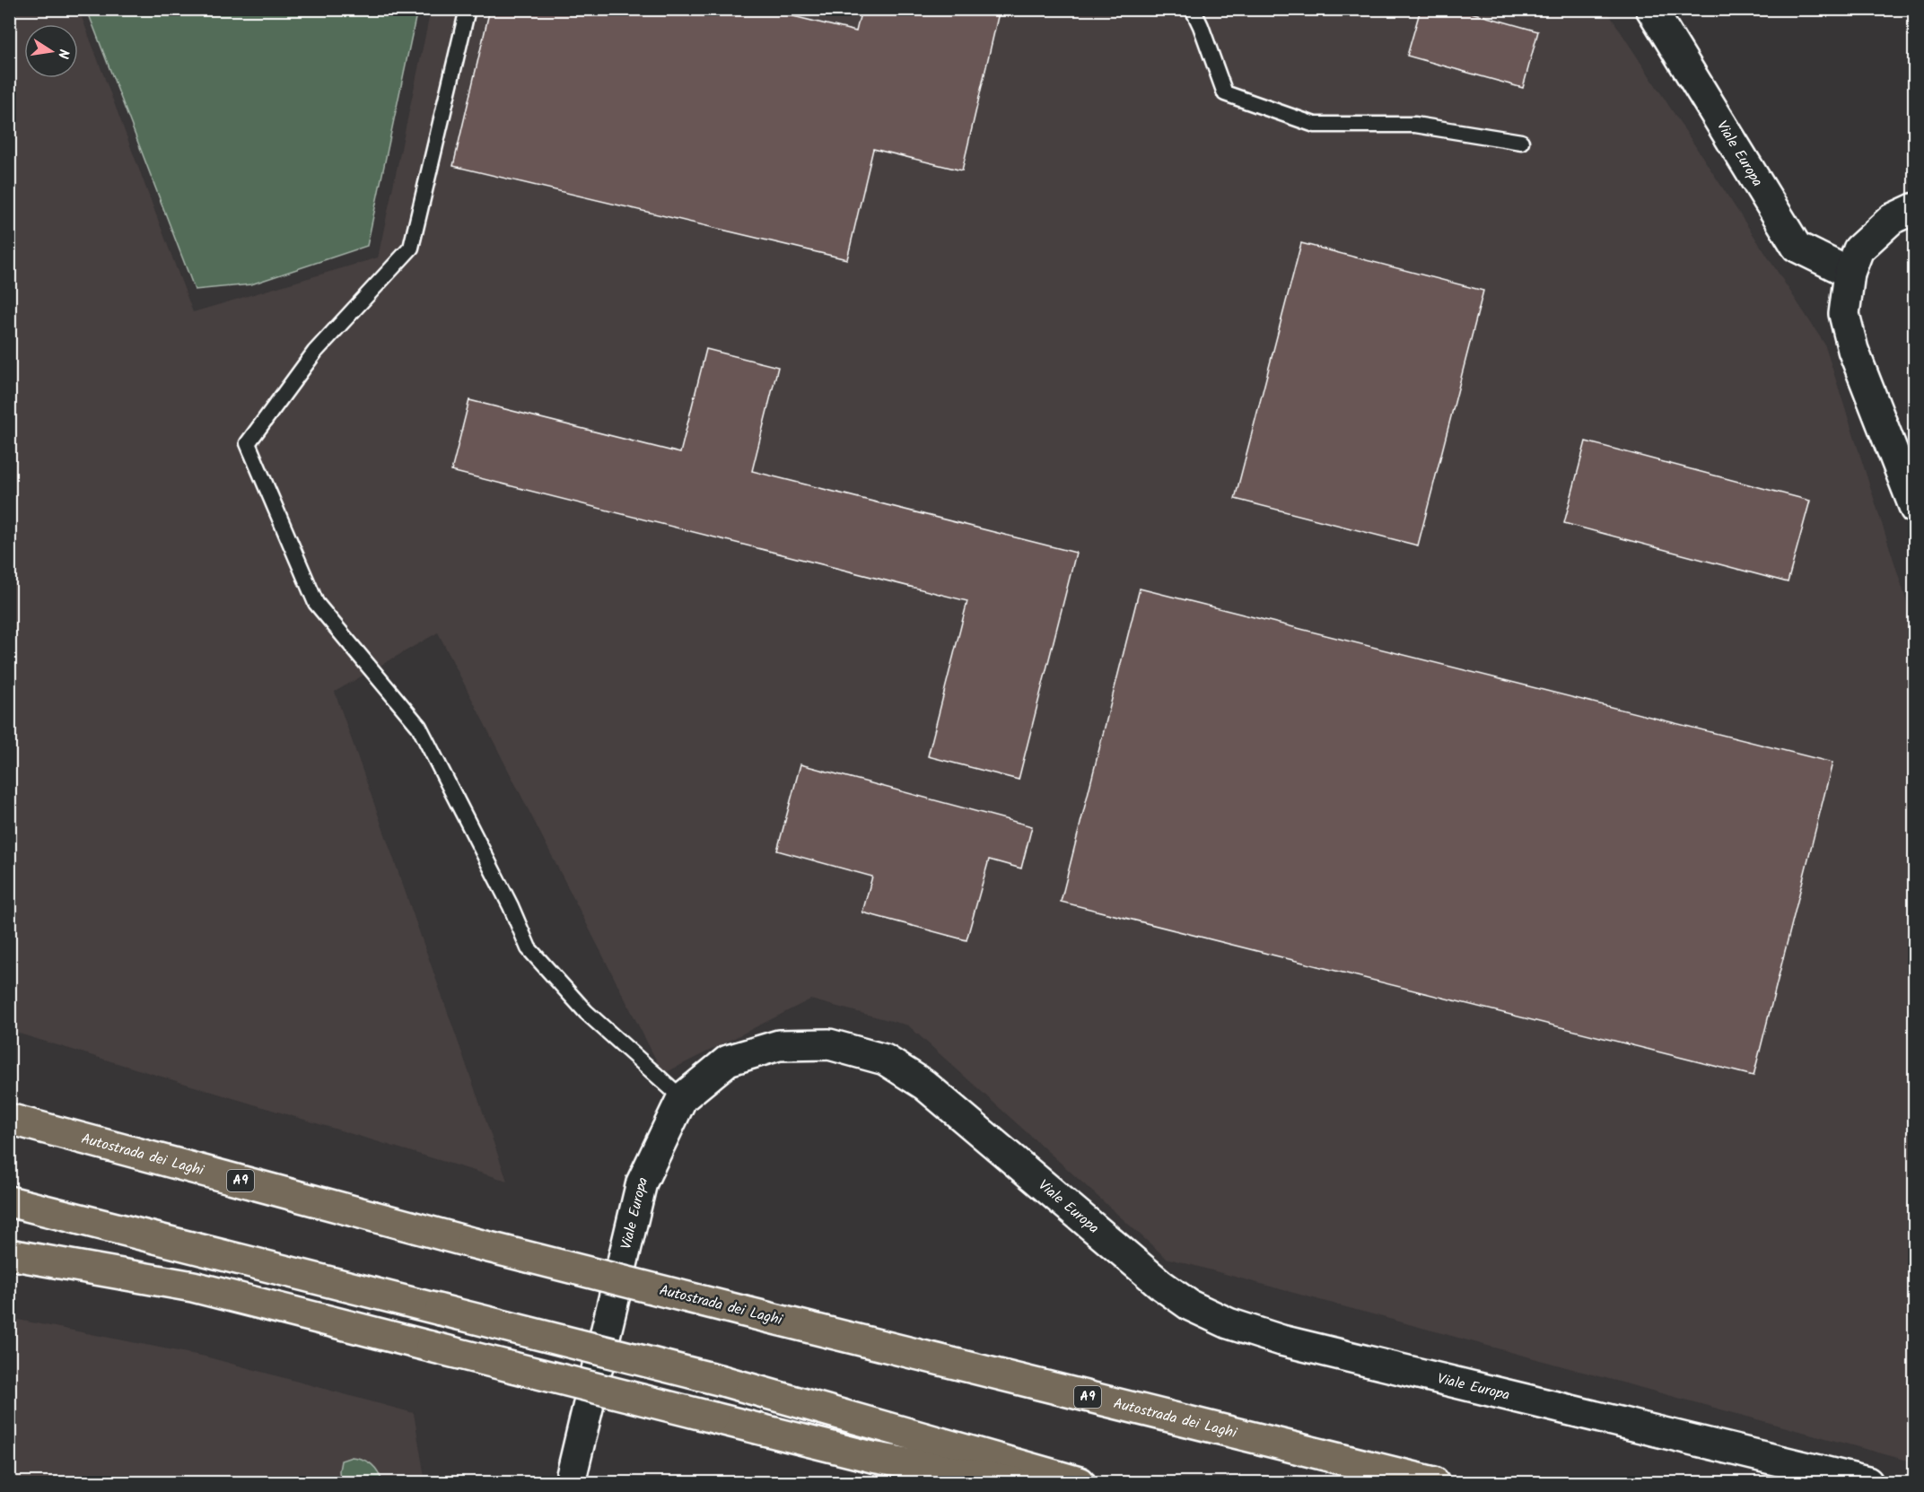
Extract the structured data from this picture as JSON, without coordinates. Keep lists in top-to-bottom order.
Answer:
{
  "streets": {
    "highway": ["Autostrada dei Laghi", "A9"],
    "street": ["Viale Europa"]
  },
  "north": "right"
}
